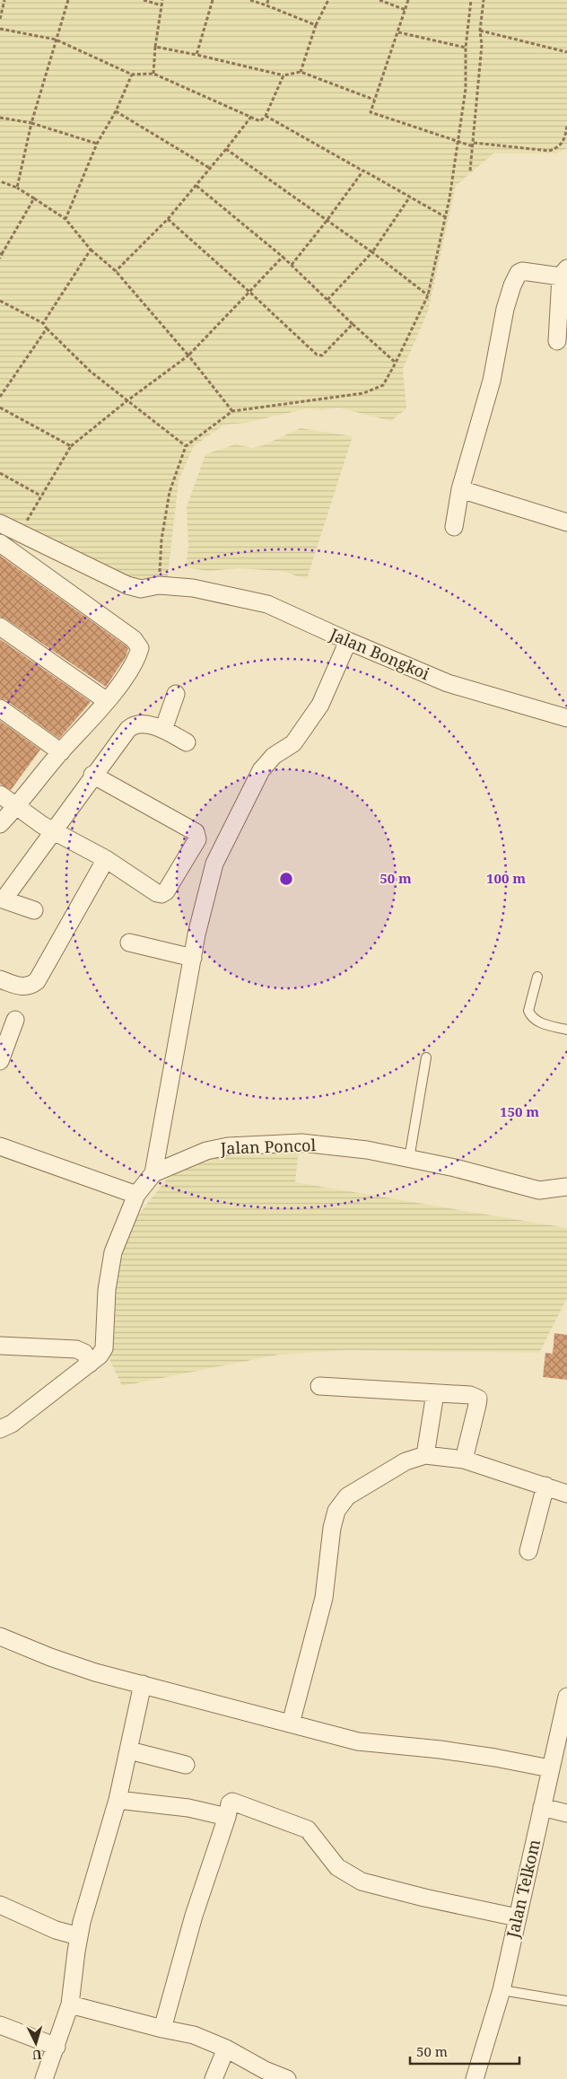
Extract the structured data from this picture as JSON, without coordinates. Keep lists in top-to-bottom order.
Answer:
{
  "streets": {
    "street": ["Jalan Bongkoi", "Jalan Poncol", "Jalan Telkom"]
  },
  "scale_bar": "50 m",
  "north": "bottom",
  "rings": ["50 m", "100 m", "150 m"]
}
